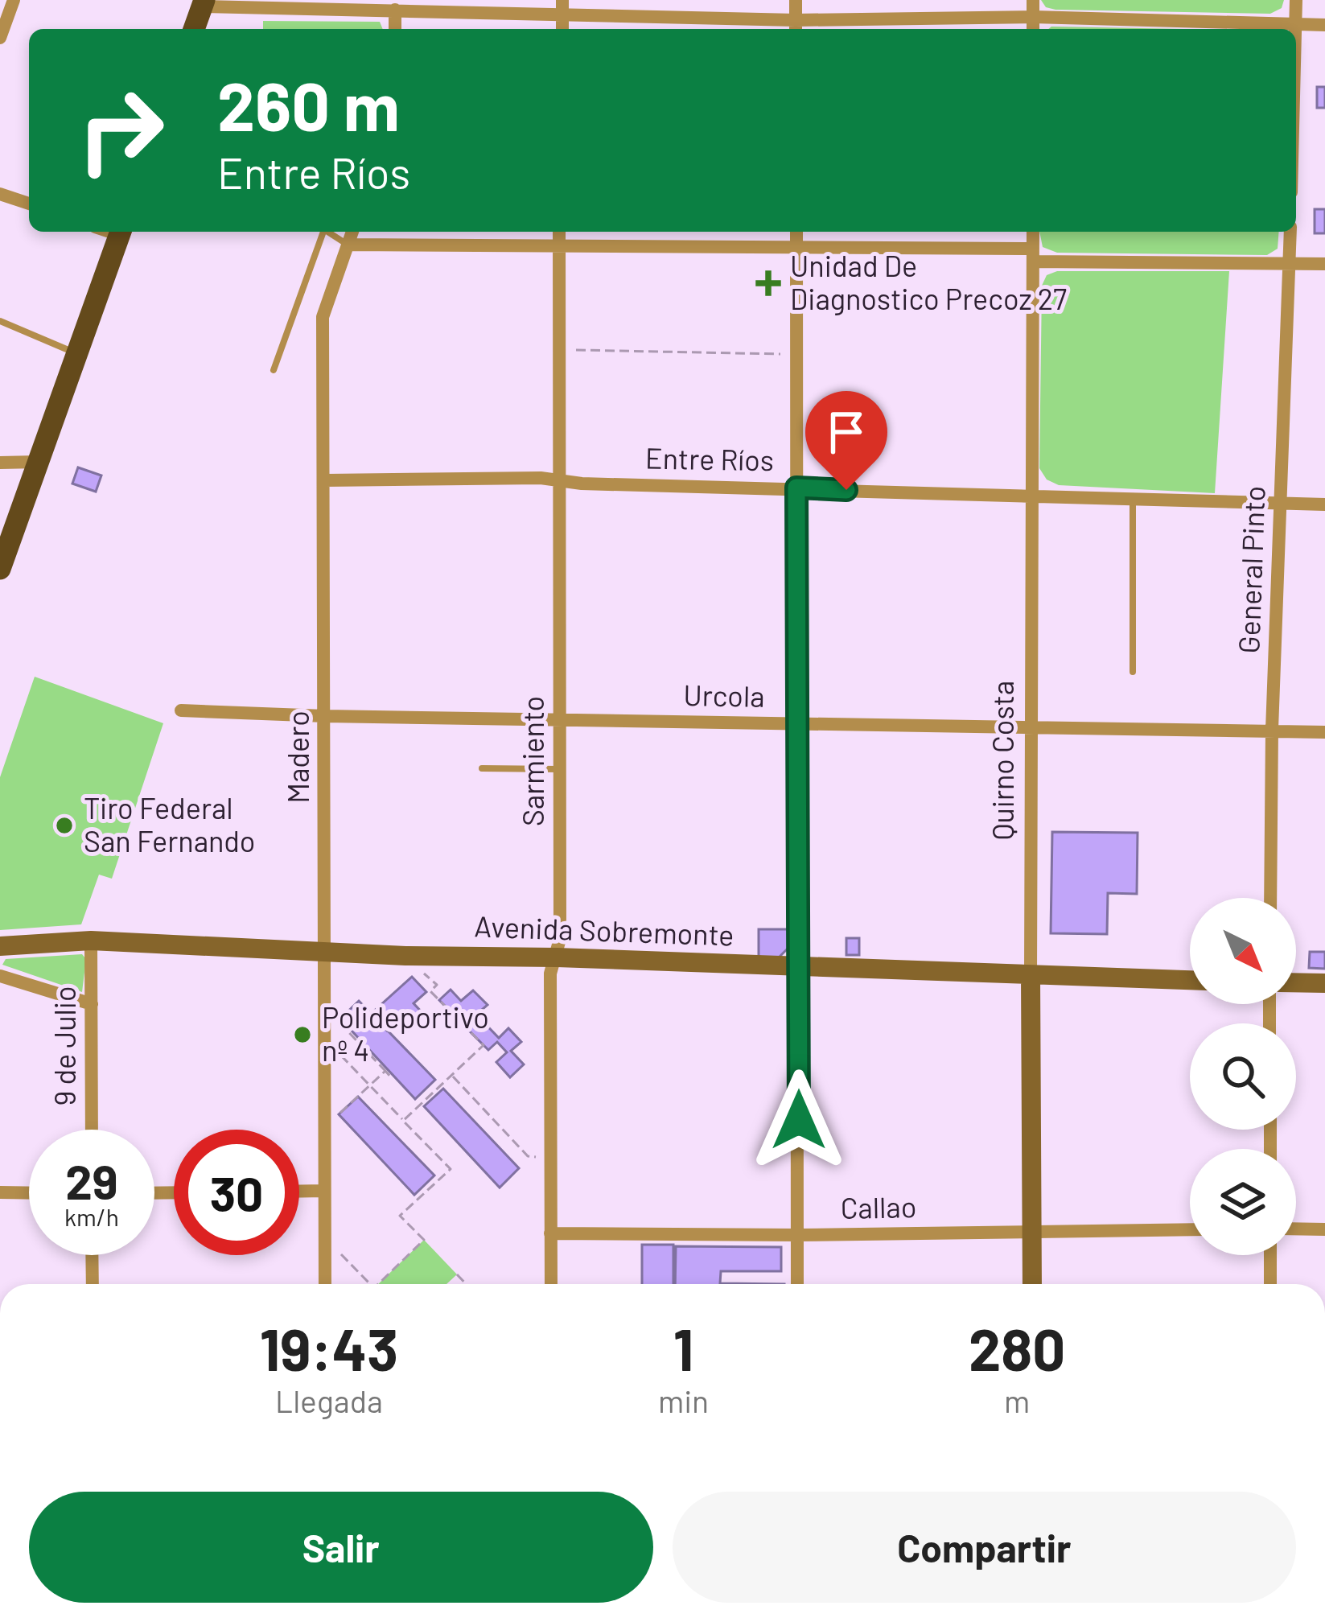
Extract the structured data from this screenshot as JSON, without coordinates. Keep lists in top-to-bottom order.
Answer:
{
  "streets": {
    "main road": ["Quirno Costa", "Avenida Sobremonte"],
    "street": [
      "Entre Ríos",
      "General Pinto",
      "Urcola",
      "Madero",
      "Sarmiento",
      "9 de Julio",
      "Callao"
    ]
  },
  "crossings": [
    ["Entre Ríos", "General Pinto"],
    ["Entre Ríos", "Madero"],
    ["Entre Ríos", "Quirno Costa"],
    ["Entre Ríos", "Sarmiento"],
    ["General Pinto", "Urcola"],
    ["Urcola", "Madero"],
    ["Urcola", "Quirno Costa"],
    ["Urcola", "Sarmiento"],
    ["Madero", "Avenida Sobremonte"],
    ["Quirno Costa", "Avenida Sobremonte"],
    ["Quirno Costa", "Callao"],
    ["Sarmiento", "Avenida Sobremonte"],
    ["Sarmiento", "Callao"],
    ["Avenida Sobremonte", "9 de Julio"]
  ],
  "places": {
    "health": ["Unidad De Diagnostico Precoz 27"],
    "other": ["Tiro Federal San Fernando", "Polideportivo nº 4"]
  },
  "north": "bottom right",
  "page": {
    "turn": ["260 m", "Entre Ríos"],
    "speed": "29 km/h",
    "limit": "30",
    "eta": [
      "19:43",
      "Llegada",
      "1",
      "min",
      "280",
      "m"
    ],
    "buttons": ["Salir", "Compartir"]
  }
}
